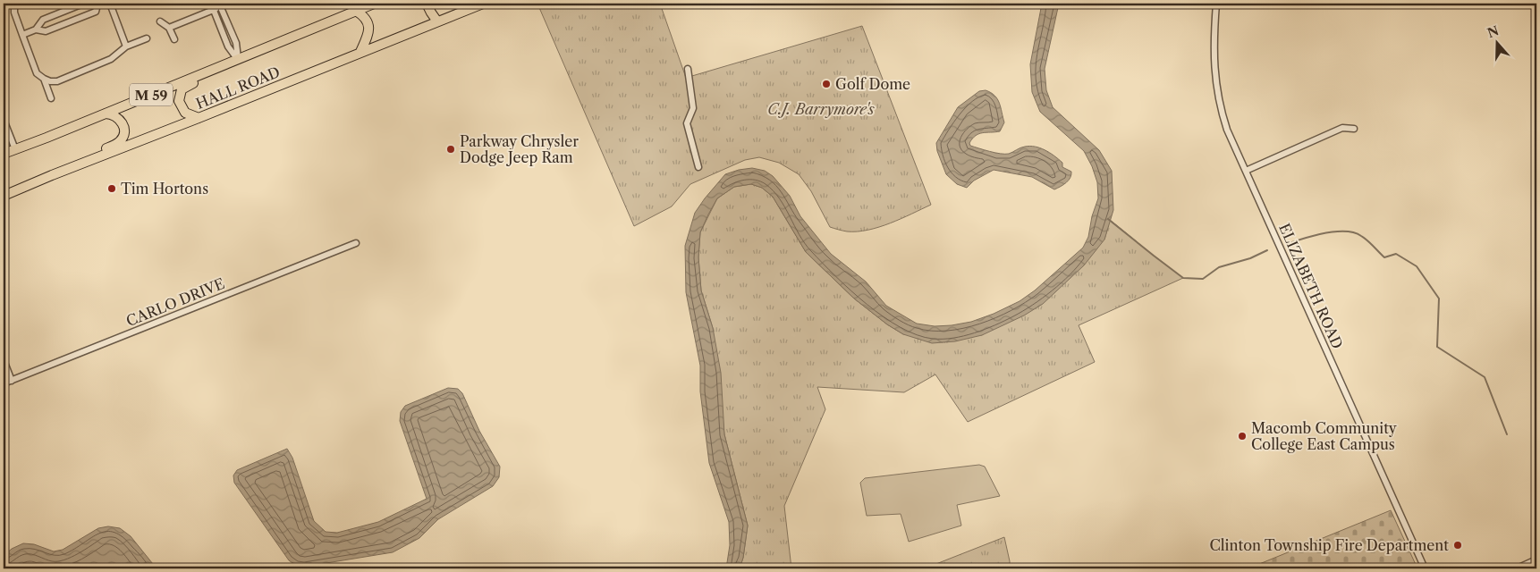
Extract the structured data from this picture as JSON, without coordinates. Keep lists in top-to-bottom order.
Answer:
{
  "streets": {
    "highway": ["HALL ROAD", "M 59"],
    "street": ["ELIZABETH ROAD", "CARLO DRIVE"]
  },
  "parks": ["C.J. Barrymore's"],
  "places": [
    "Golf Dome",
    "Parkway Chrysler Dodge Jeep Ram",
    "Tim Hortons",
    "Macomb Community College East Campus",
    "Clinton Township Fire Department"
  ],
  "north": "top"
}
